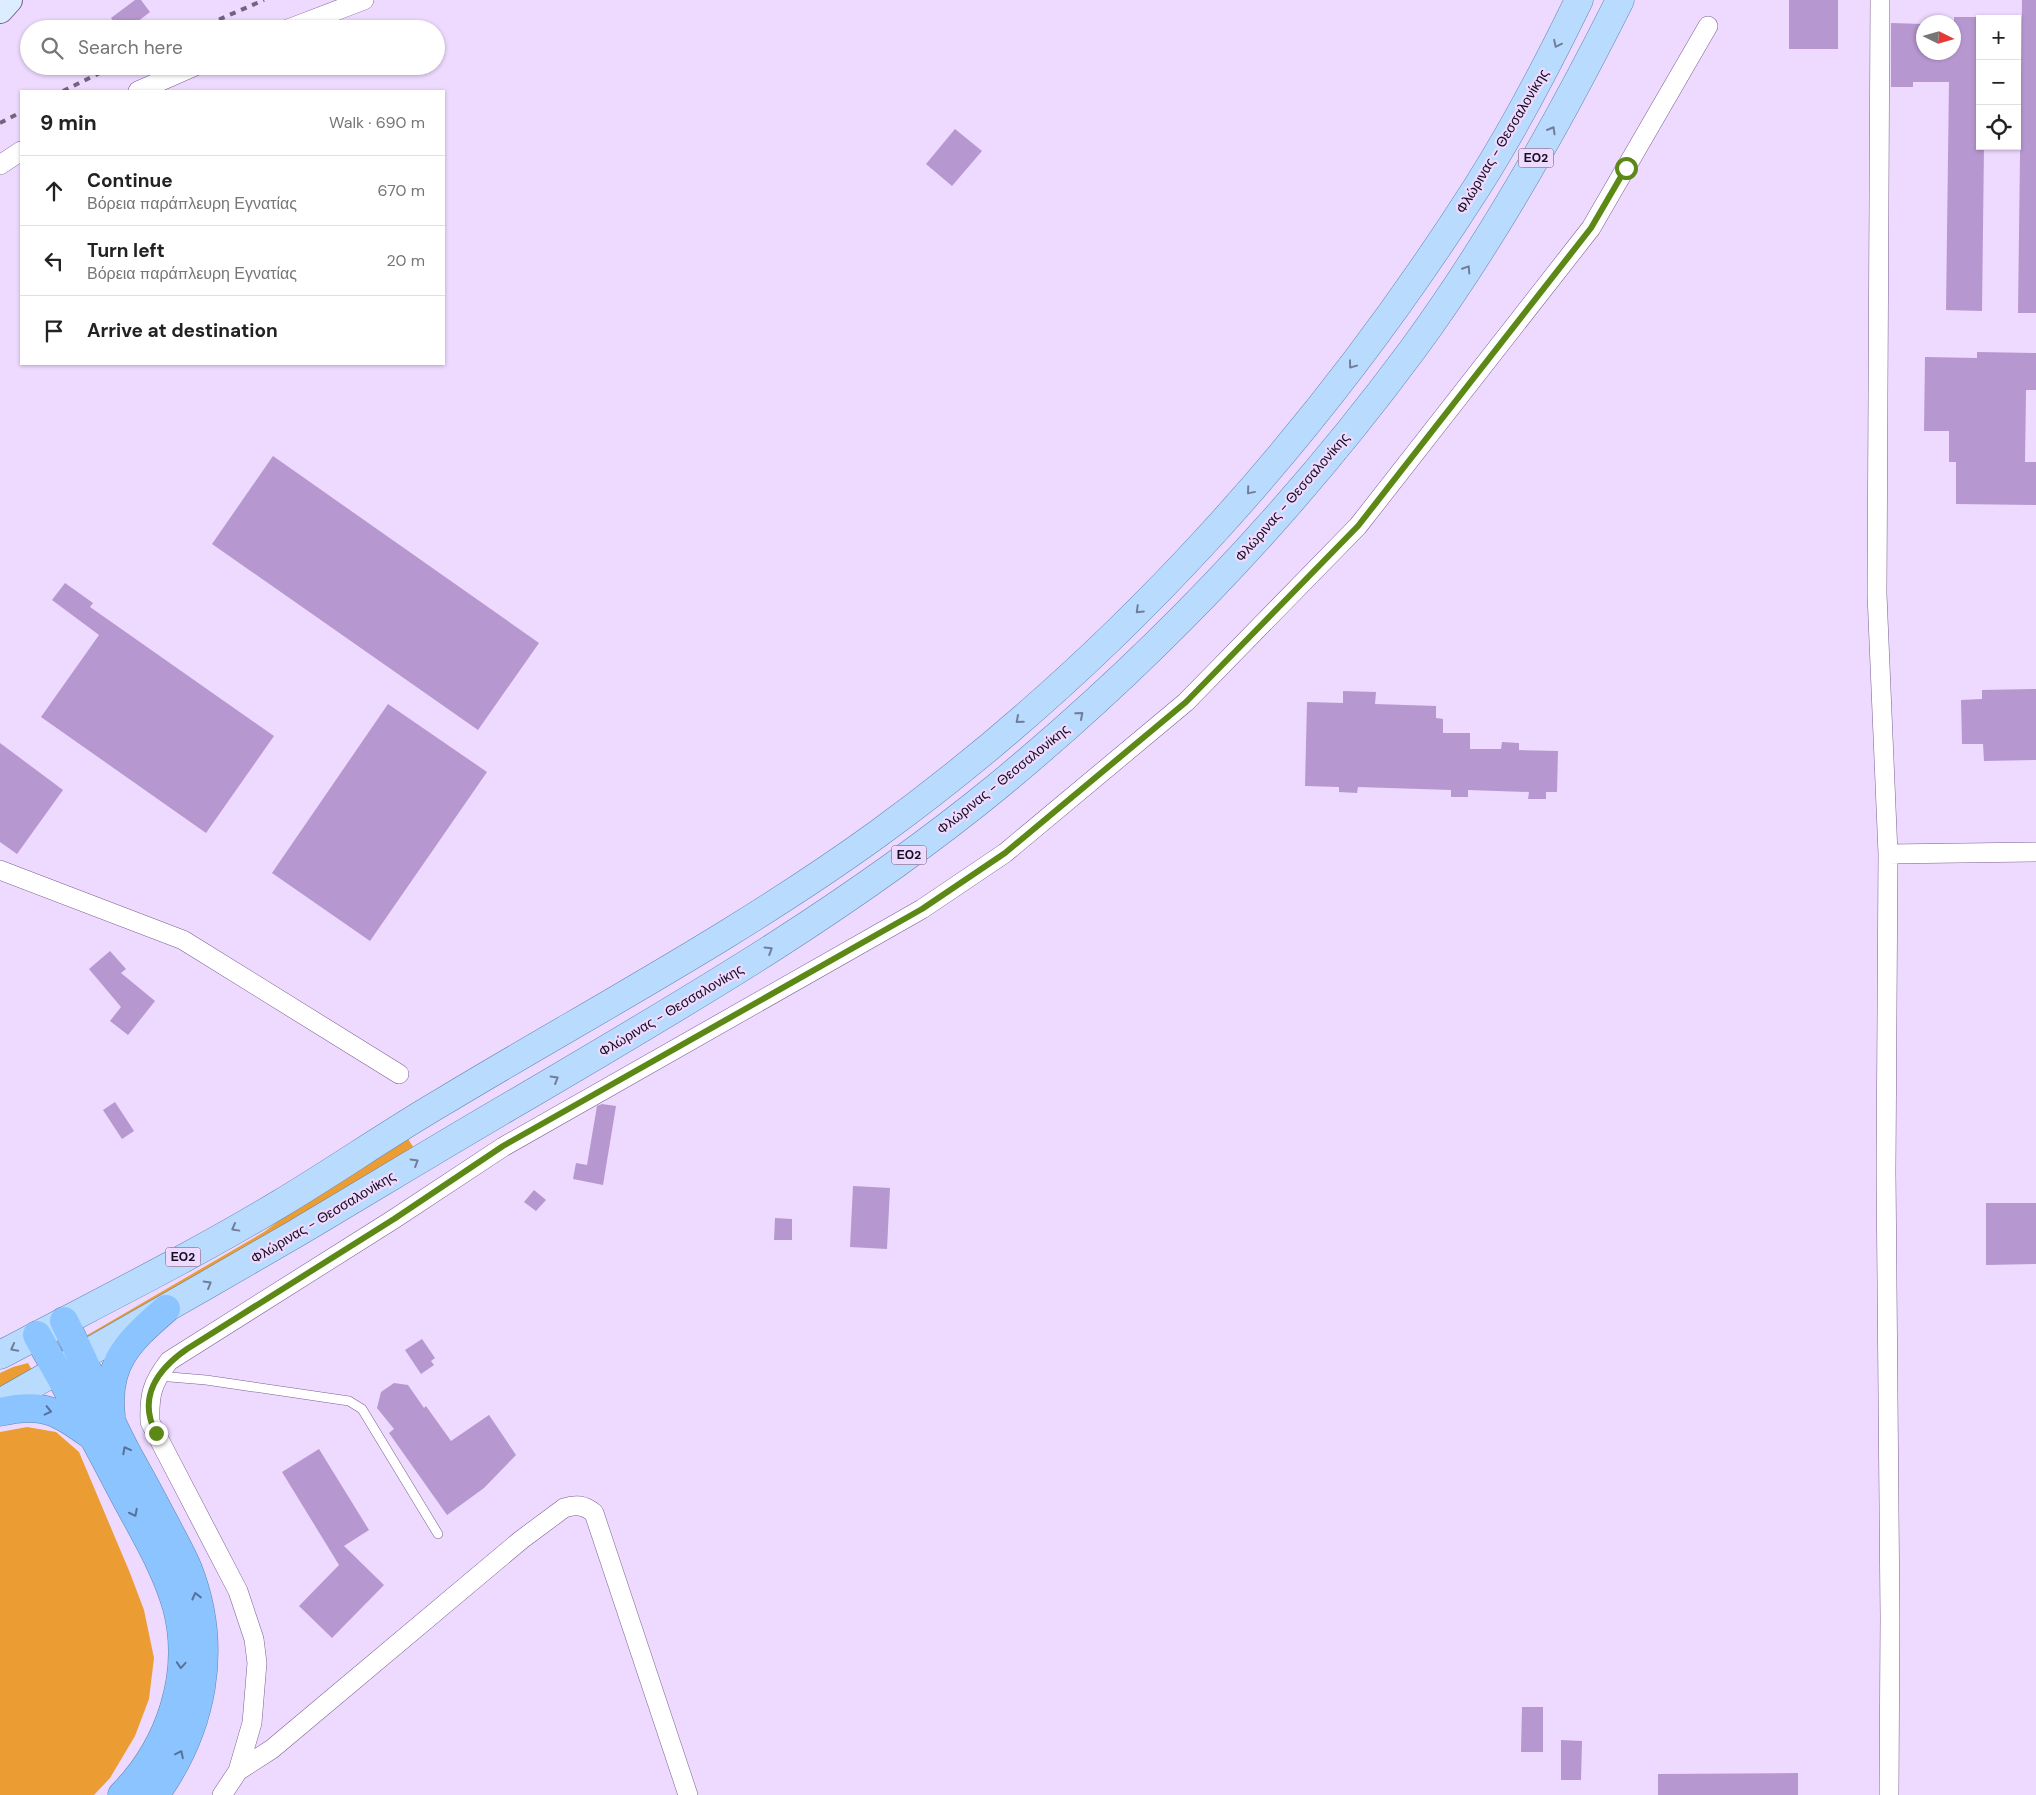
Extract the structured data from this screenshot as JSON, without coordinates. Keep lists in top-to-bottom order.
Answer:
{
  "streets": {
    "main road": ["Φλώρινας - Θεσσαλονίκης", "ΕΟ2"]
  },
  "north": "right",
  "page": {
    "map_buttons": ["+", "−"],
    "search": "Search here",
    "heading": ["9 min", "Walk · 690 m"],
    "list": [
      ["Continue", "Βόρεια παράπλευρη Εγνατίας", "670 m"],
      ["Turn left", "Βόρεια παράπλευρη Εγνατίας", "20 m"],
      "Arrive at destination"
    ]
  }
}
